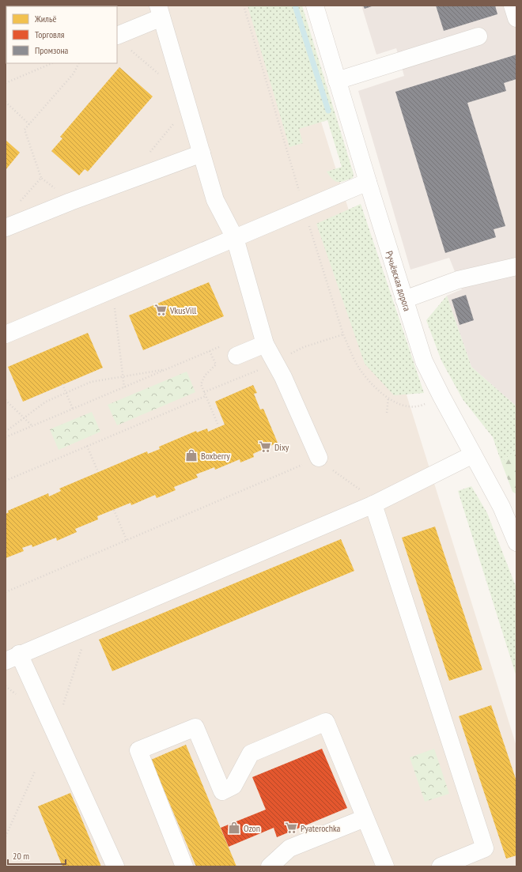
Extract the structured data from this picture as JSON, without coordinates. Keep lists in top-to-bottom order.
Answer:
{
  "streets": {
    "street": ["Ручьёвская дорога"]
  },
  "places": {
    "supermarket": ["VkusVill", "Dixy", "Pyaterochka"],
    "shop": ["Boxberry", "Ozon"]
  },
  "legend": ["Жильё", "Торговля", "Промзона"],
  "scale_bar": "20 m"
}
